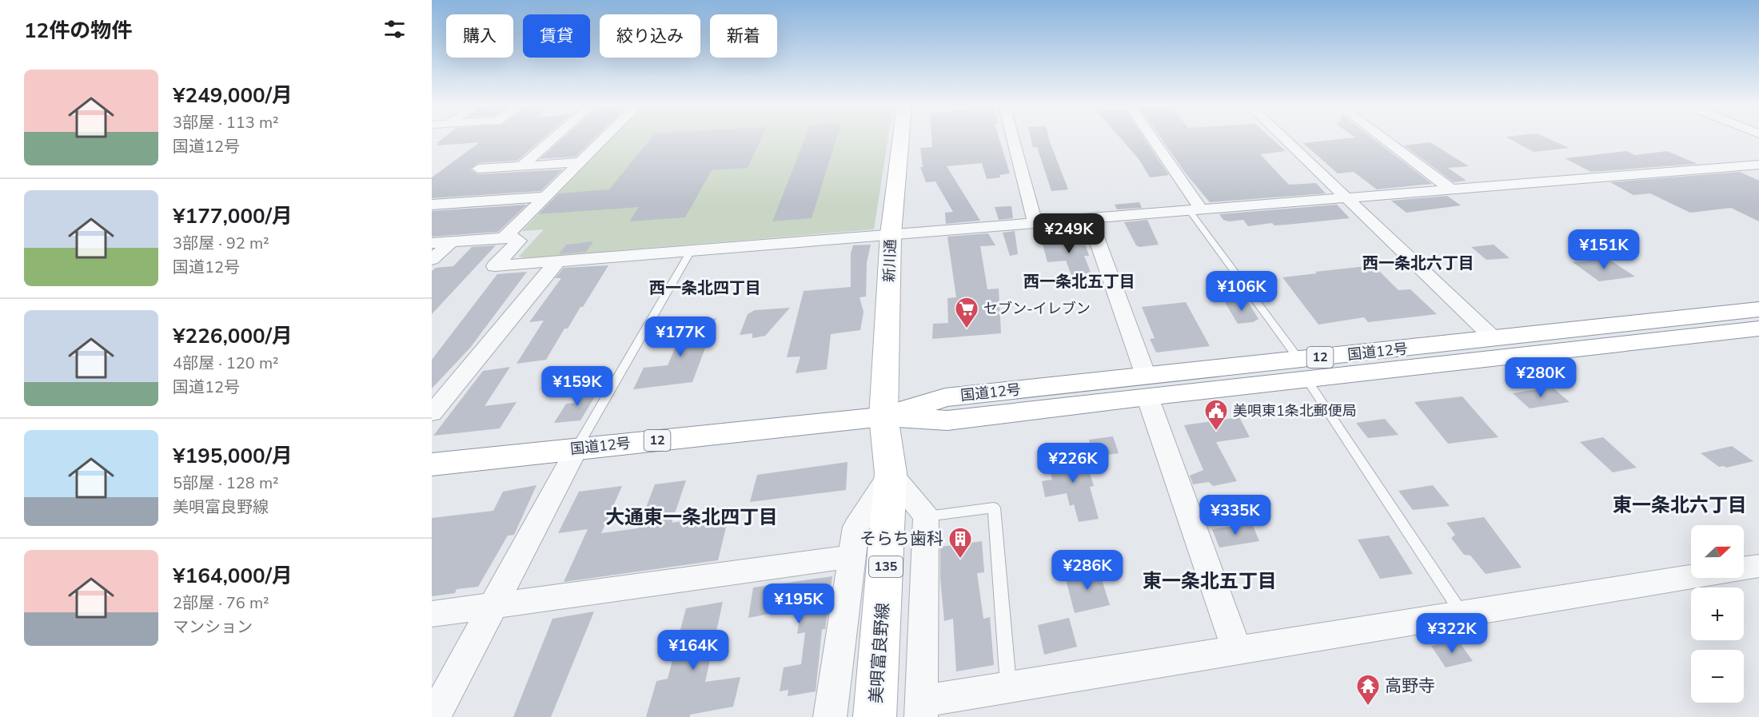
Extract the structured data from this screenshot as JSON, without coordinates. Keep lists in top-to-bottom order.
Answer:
{
  "streets": {
    "main road": [
      "新川通",
      "国道12号",
      "12",
      "135",
      "美唄富良野線"
    ]
  },
  "crossings": [
    ["新川通", "国道12号"],
    ["新川通", "美唄富良野線"],
    ["国道12号", "美唄富良野線"]
  ],
  "districts": [
    "西一条北六丁目",
    "西一条北五丁目",
    "西一条北四丁目",
    "東一条北六丁目",
    "大通東一条北四丁目",
    "東一条北五丁目"
  ],
  "places": {
    "supermarket": ["セブン-イレブン"],
    "public building": ["美唄東1条北郵便局"],
    "building": ["そらち歯科"],
    "temple": ["高野寺"]
  },
  "north": "right",
  "page": {
    "heading": "12件の物件",
    "chip": [
      "購入",
      "賃貸",
      "絞り込み",
      "新着"
    ],
    "list": [
      {
        "name": "¥249,000/月",
        "note": "3部屋 · 113 m² · 国道12号"
      },
      {
        "name": "¥177,000/月",
        "note": "3部屋 · 92 m² · 国道12号"
      },
      {
        "name": "¥226,000/月",
        "note": "4部屋 · 120 m² · 国道12号"
      },
      {
        "name": "¥195,000/月",
        "note": "5部屋 · 128 m² · 美唄富良野線"
      },
      {
        "name": "¥164,000/月",
        "note": "2部屋 · 76 m² · マンション"
      }
    ],
    "price": [
      "¥249K",
      "¥151K",
      "¥106K",
      "¥177K",
      "¥280K",
      "¥159K",
      "¥226K",
      "¥335K",
      "¥286K",
      "¥195K",
      "¥322K",
      "¥164K"
    ],
    "map_buttons": ["+", "−"]
  }
}
